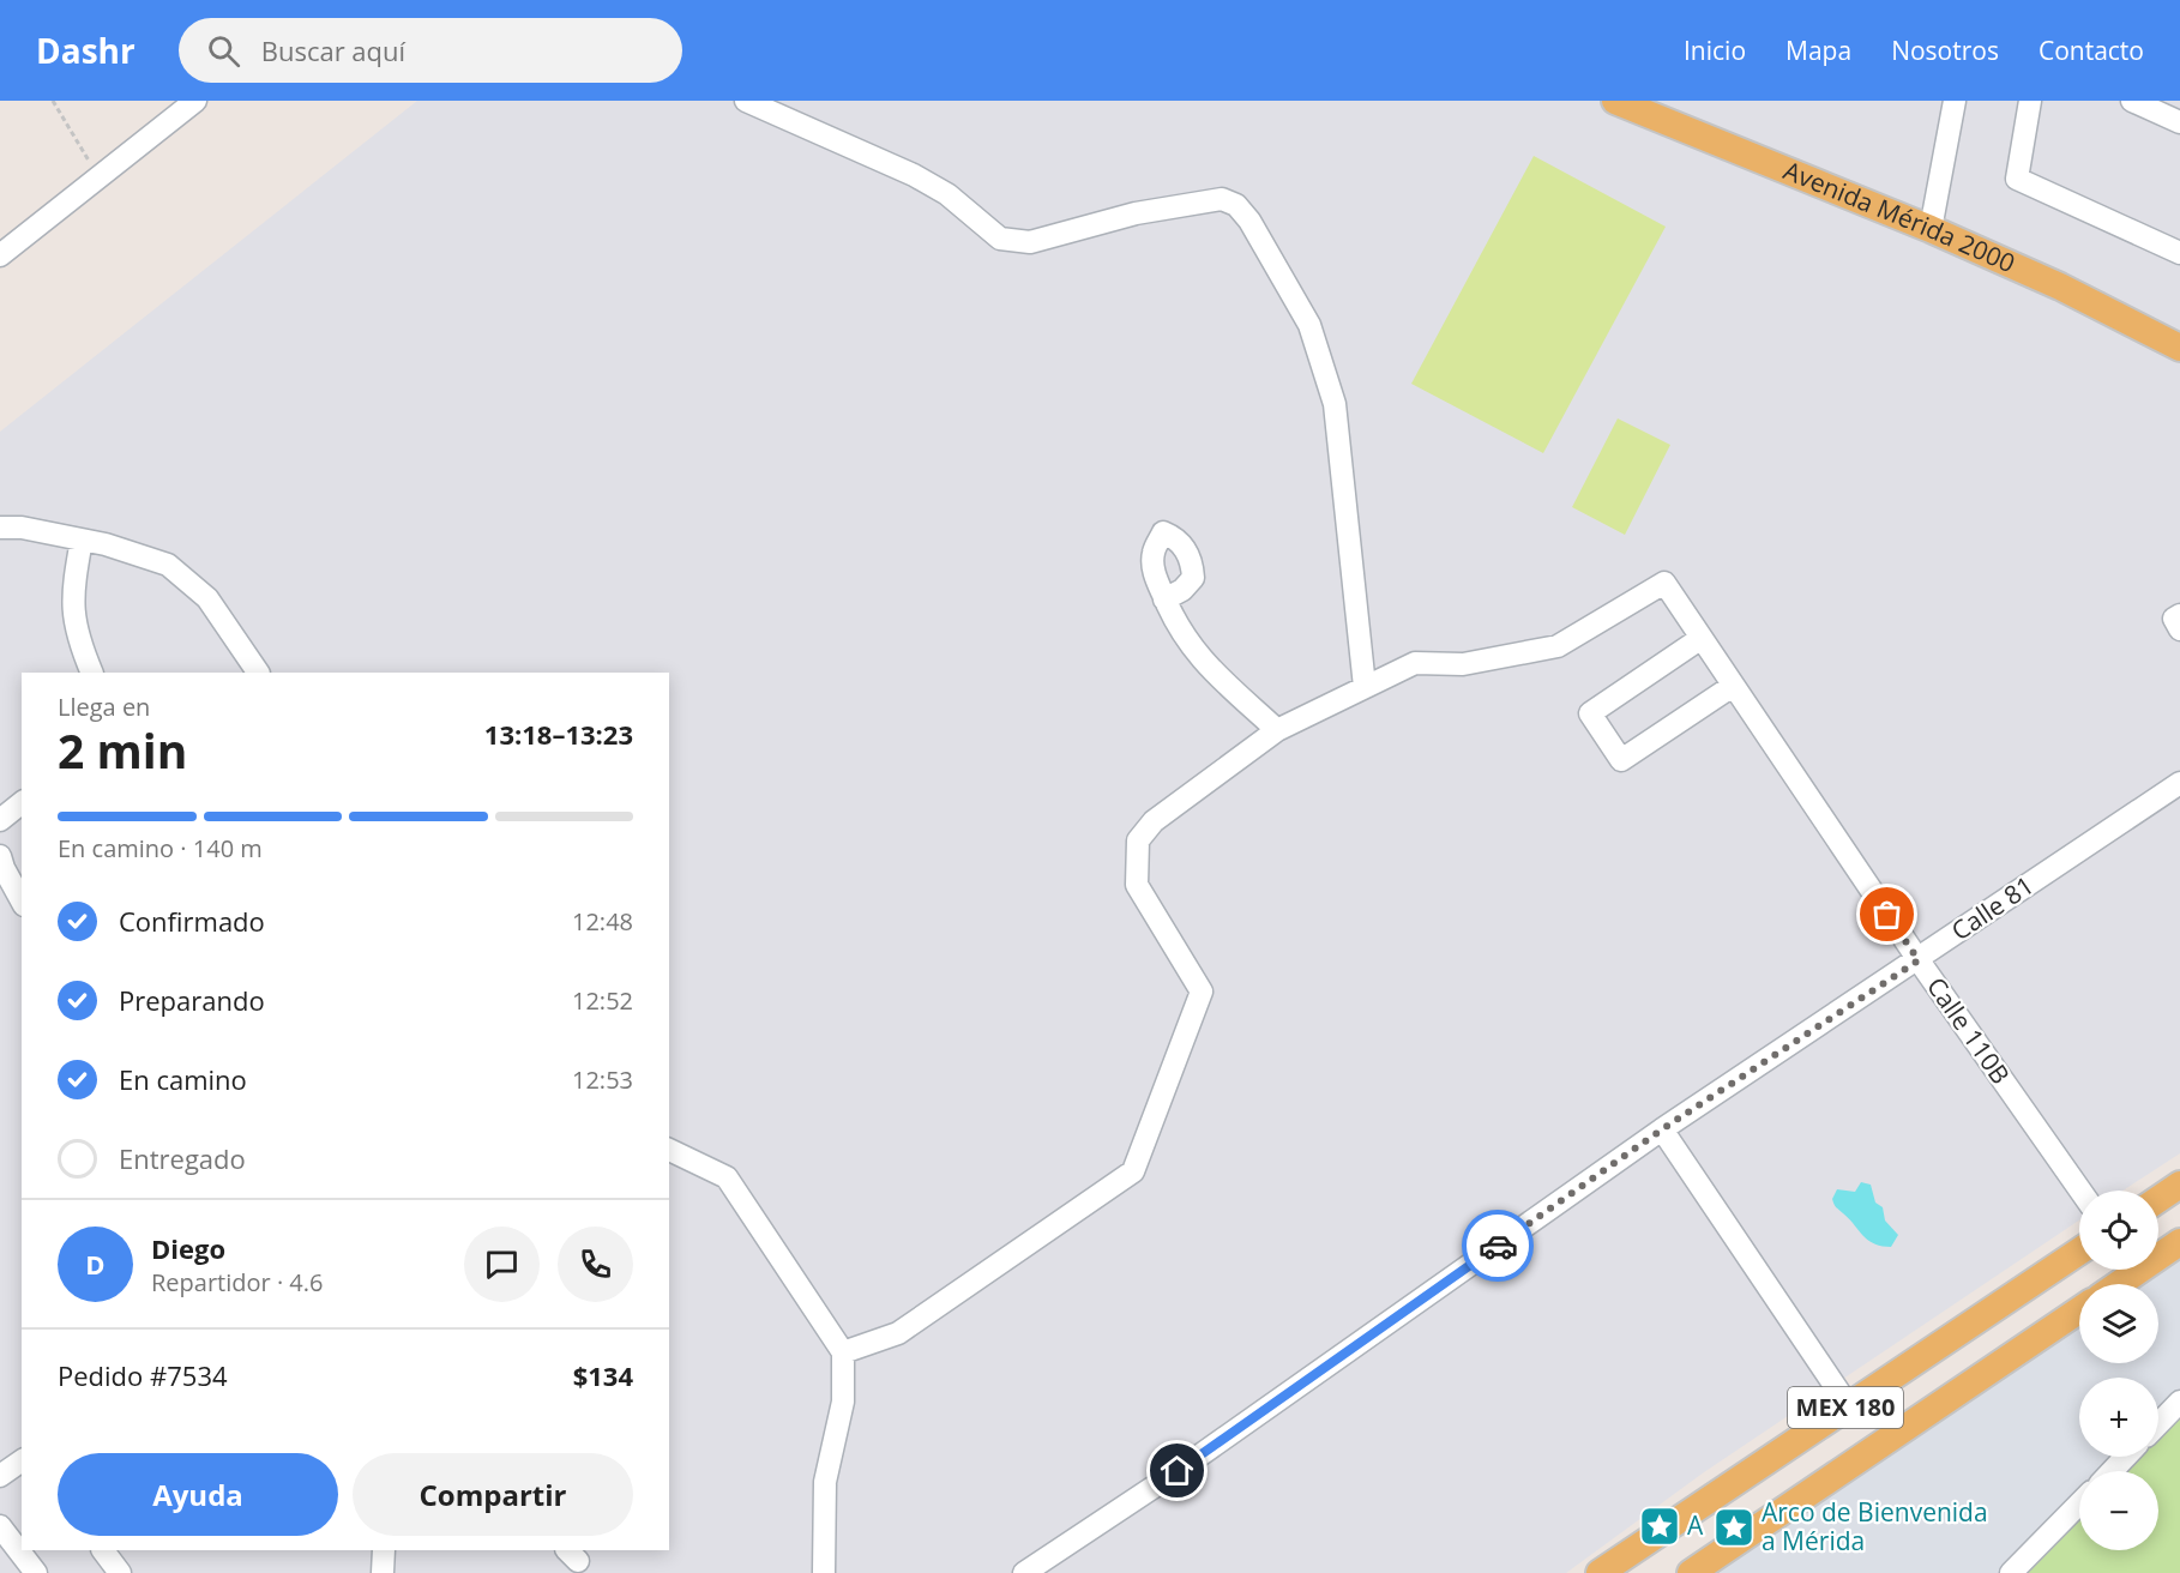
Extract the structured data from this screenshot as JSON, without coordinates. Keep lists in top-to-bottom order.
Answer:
{
  "streets": {
    "main road": ["Avenida Mérida 2000", "MEX 180"],
    "street": ["Calle 81", "Calle 110B"]
  },
  "crossings": [
    ["Calle 81", "Calle 110B"]
  ],
  "places": {
    "place": ["A", "Arco de Bienvenida a Mérida"]
  },
  "page": {
    "header": "Dashr",
    "search": "Buscar aquí",
    "nav": [
      "Inicio",
      "Mapa",
      "Nosotros",
      "Contacto"
    ],
    "heading": ["2 min", "Llega en", "13:18–13:23"],
    "panel": [
      "Diego",
      "Repartidor · 4.6",
      "Pedido #7534",
      "$134"
    ],
    "bar": "En camino · 140 m",
    "list": [
      ["Confirmado", "12:48"],
      ["Preparando", "12:52"],
      ["En camino", "12:53"],
      "Entregado"
    ],
    "map_buttons": ["+", "−"],
    "round": "D",
    "buttons": ["Ayuda", "Compartir"]
  }
}
